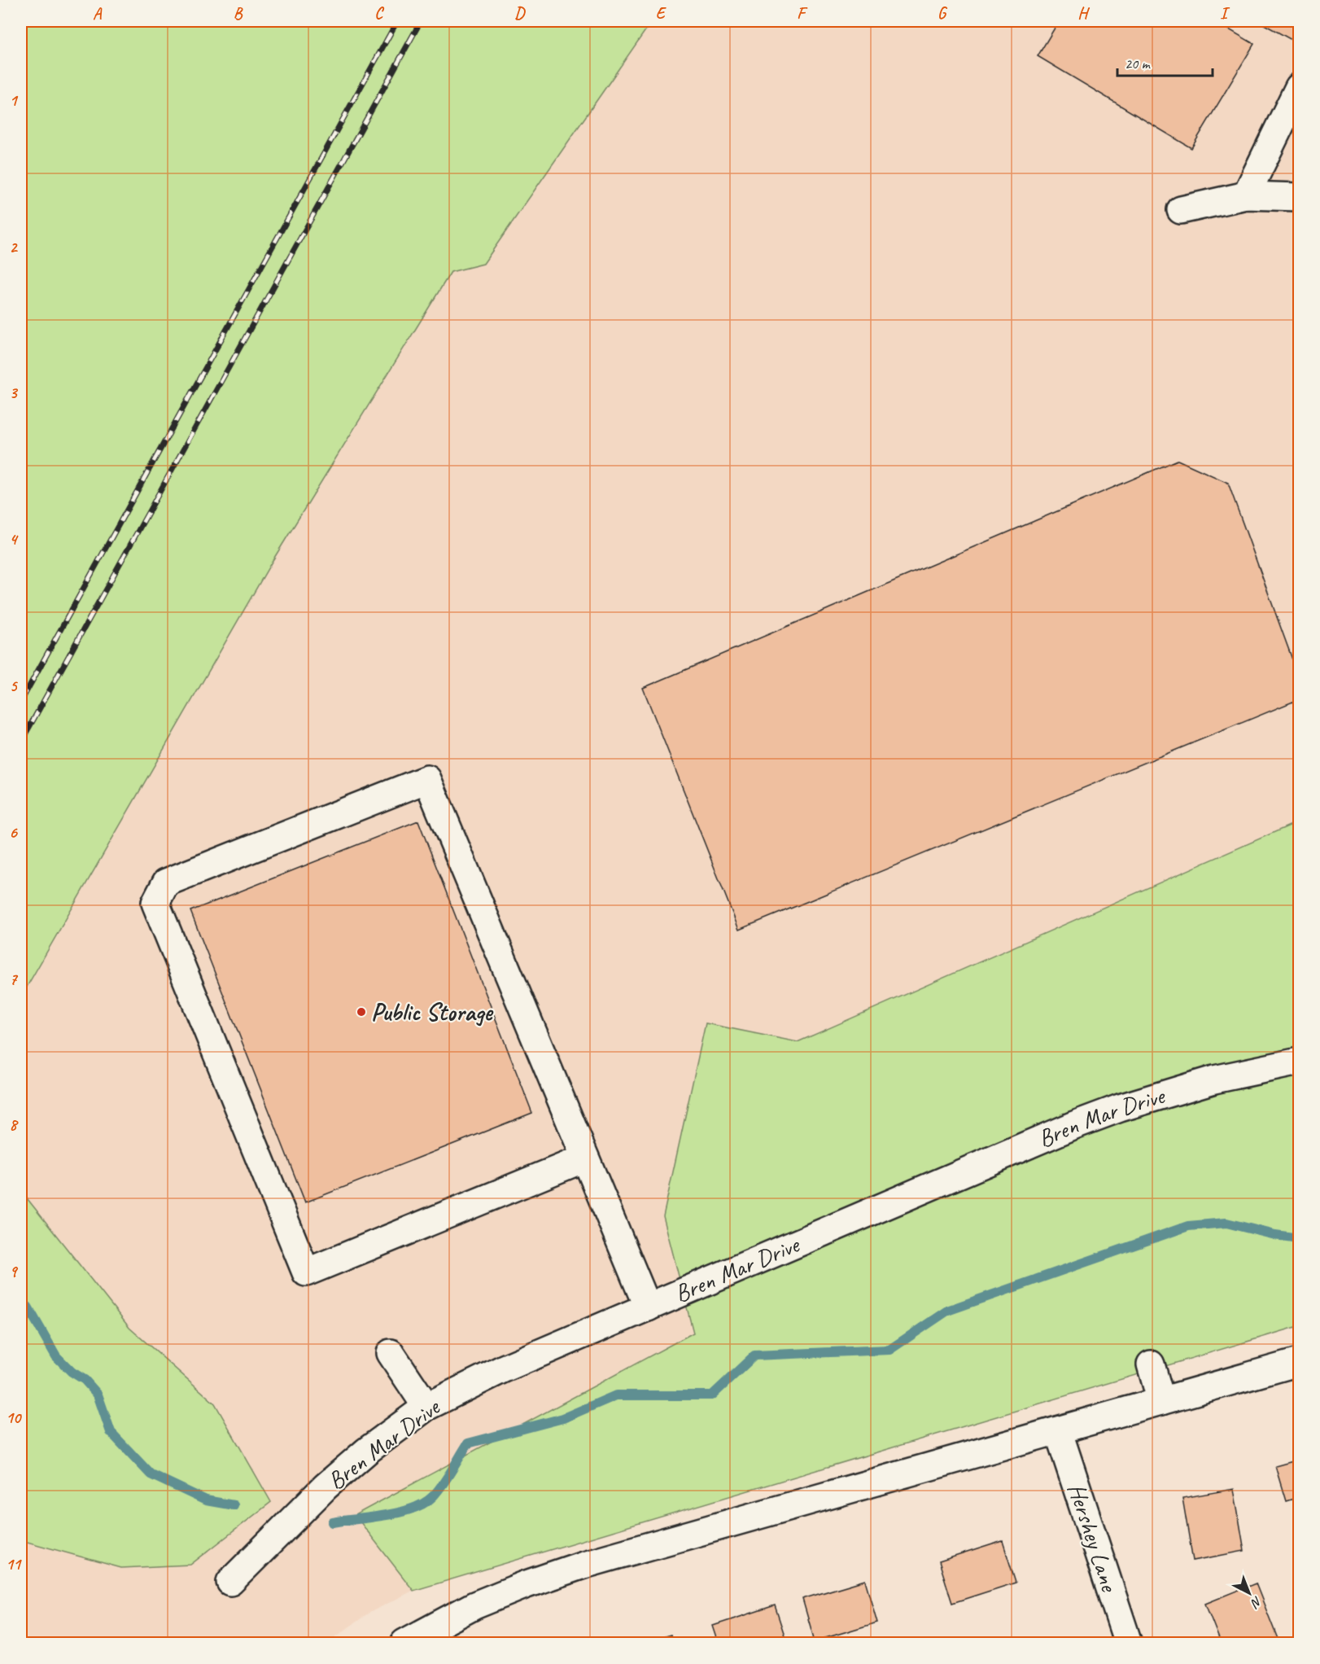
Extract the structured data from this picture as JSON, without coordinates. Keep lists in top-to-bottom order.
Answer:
{
  "streets": {
    "street": ["Bren Mar Drive", "Hershey Lane"]
  },
  "places": ["Public Storage"],
  "scale_bar": "20 m",
  "north": "bottom right",
  "grid": {
    "columns": [
      "A",
      "B",
      "C",
      "D",
      "E",
      "F",
      "G",
      "H",
      "I"
    ],
    "rows": [
      "1",
      "2",
      "3",
      "4",
      "5",
      "6",
      "7",
      "8",
      "9",
      "10",
      "11"
    ]
  }
}
